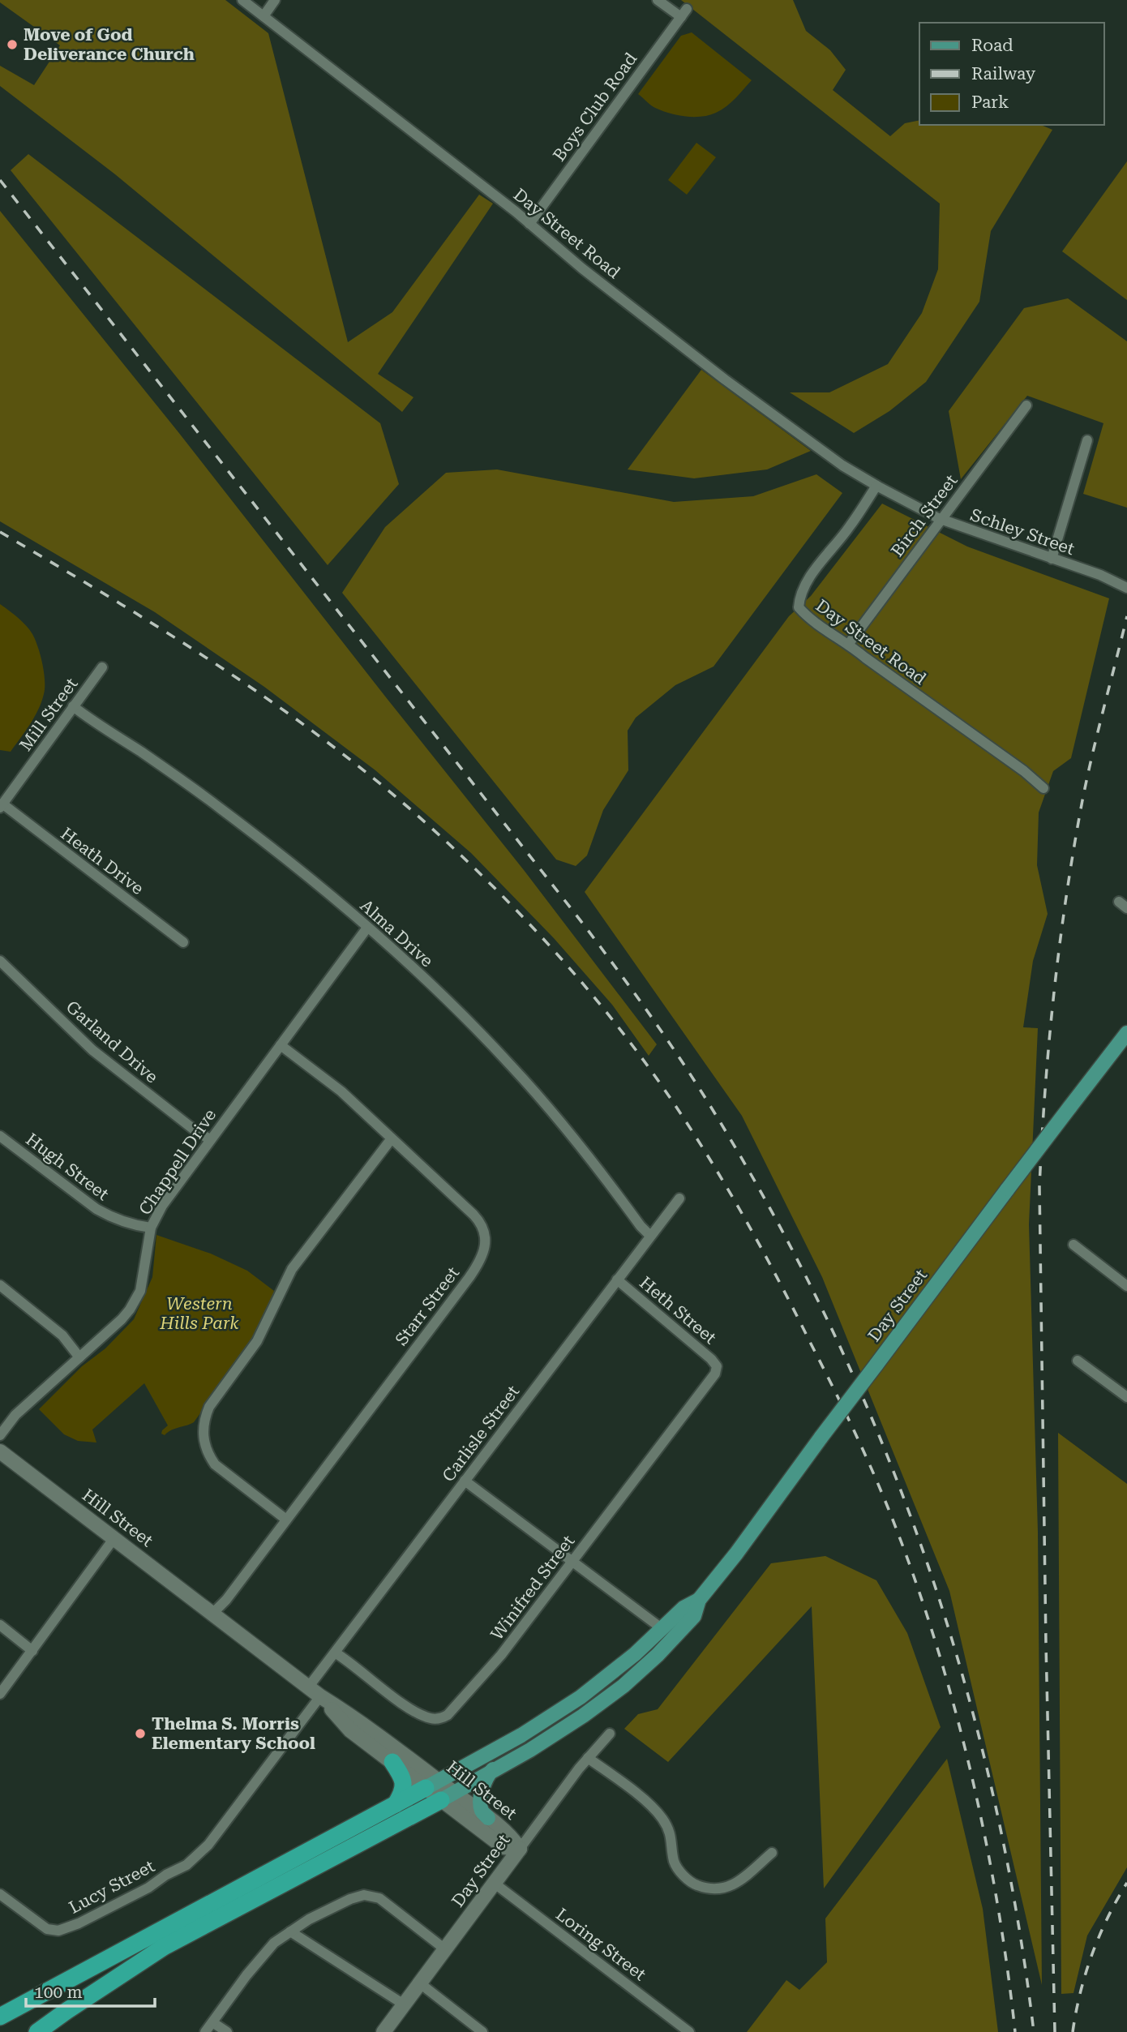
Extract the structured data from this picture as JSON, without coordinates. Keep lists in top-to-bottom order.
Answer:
{
  "streets": {
    "main road": ["Day Street"],
    "street": [
      "Boys Club Road",
      "Day Street Road",
      "Birch Street",
      "Schley Street",
      "Mill Street",
      "Heath Drive",
      "Alma Drive",
      "Garland Drive",
      "Chappell Drive",
      "Hugh Street",
      "Starr Street",
      "Heth Street",
      "Carlisle Street",
      "Hill Street",
      "Winifred Street",
      "Lucy Street",
      "Loring Street"
    ]
  },
  "crossings": [
    ["Boys Club Road", "Day Street Road"],
    ["Day Street Road", "Birch Street"],
    ["Day Street Road", "Schley Street"],
    ["Birch Street", "Schley Street"],
    ["Mill Street", "Heath Drive"],
    ["Mill Street", "Alma Drive"],
    ["Alma Drive", "Chappell Drive"],
    ["Alma Drive", "Carlisle Street"],
    ["Garland Drive", "Chappell Drive"],
    ["Chappell Drive", "Hugh Street"],
    ["Chappell Drive", "Starr Street"],
    ["Day Street", "Hill Street"],
    ["Day Street", "Loring Street"],
    ["Starr Street", "Hill Street"],
    ["Heth Street", "Carlisle Street"],
    ["Heth Street", "Winifred Street"],
    ["Carlisle Street", "Hill Street"],
    ["Carlisle Street", "Winifred Street"],
    ["Hill Street", "Lucy Street"]
  ],
  "parks": ["Western Hills Park"],
  "places": ["Move of God Deliverance Church", "Thelma S. Morris Elementary School"],
  "legend": ["Road", "Railway", "Park"],
  "scale_bar": "100 m"
}
